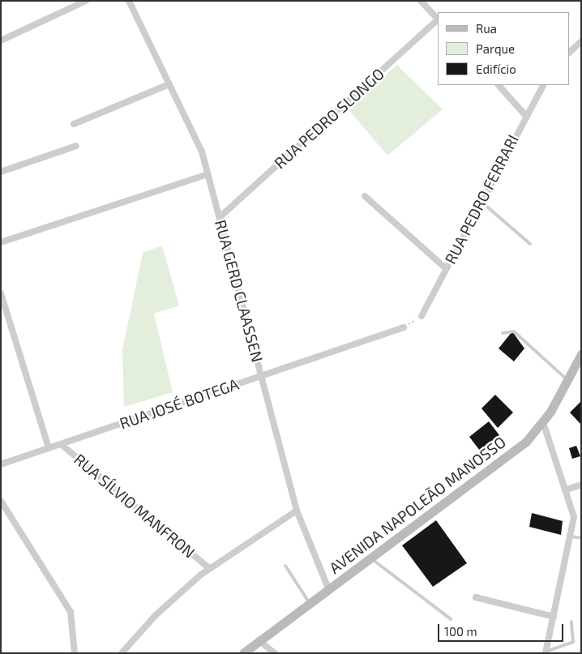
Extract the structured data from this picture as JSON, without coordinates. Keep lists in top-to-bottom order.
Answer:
{
  "streets": {
    "street": [
      "RUA PEDRO SLONGO",
      "RUA PEDRO FERRARI",
      "RUA GERD CLAASSEN",
      "RUA JOSÉ BOTEGA",
      "AVENIDA NAPOLEÃO MANOSSO",
      "RUA SÍLVIO MANFRON"
    ]
  },
  "crossings": [
    ["RUA PEDRO SLONGO", "RUA GERD CLAASSEN"],
    ["RUA GERD CLAASSEN", "RUA JOSÉ BOTEGA"],
    ["RUA GERD CLAASSEN", "AVENIDA NAPOLEÃO MANOSSO"],
    ["RUA JOSÉ BOTEGA", "RUA SÍLVIO MANFRON"]
  ],
  "legend": ["Rua", "Parque", "Edifício"],
  "scale_bar": "100 m"
}
